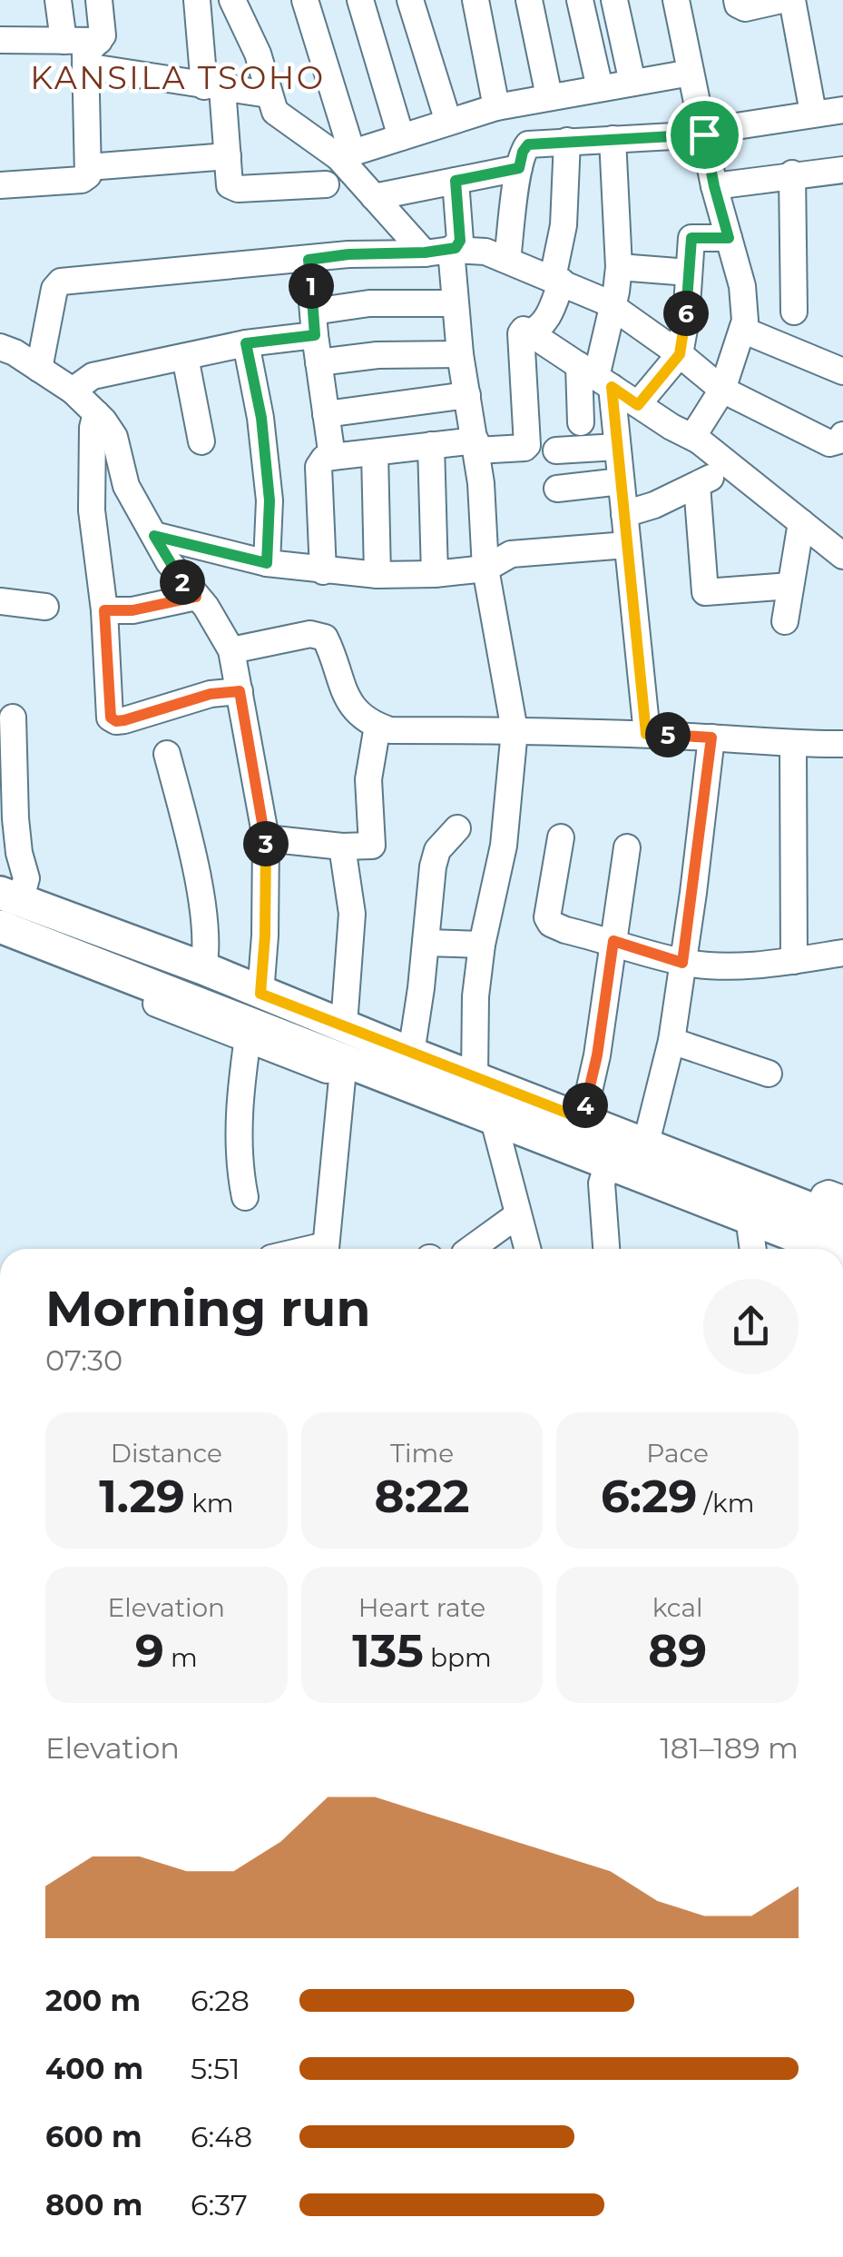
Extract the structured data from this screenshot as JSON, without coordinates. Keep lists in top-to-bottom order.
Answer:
{
  "districts": ["KANSILA TSOHO"],
  "page": {
    "pins": [
      "1",
      "6",
      "2",
      "5",
      "3",
      "4"
    ],
    "heading": ["Morning run", "07:30"],
    "stats": [
      ["Distance", "1.29 km"],
      ["Time", "8:22"],
      ["Pace", "6:29 /km"],
      ["Elevation", "9 m"],
      ["Heart rate", "135 bpm"],
      ["kcal", "89"]
    ],
    "chart": ["Elevation", "181–189 m"],
    "list": [
      {
        "name": "200 m",
        "note": "6:28"
      },
      {
        "name": "400 m",
        "note": "5:51"
      },
      {
        "name": "600 m",
        "note": "6:48"
      },
      {
        "name": "800 m",
        "note": "6:37"
      }
    ]
  }
}
